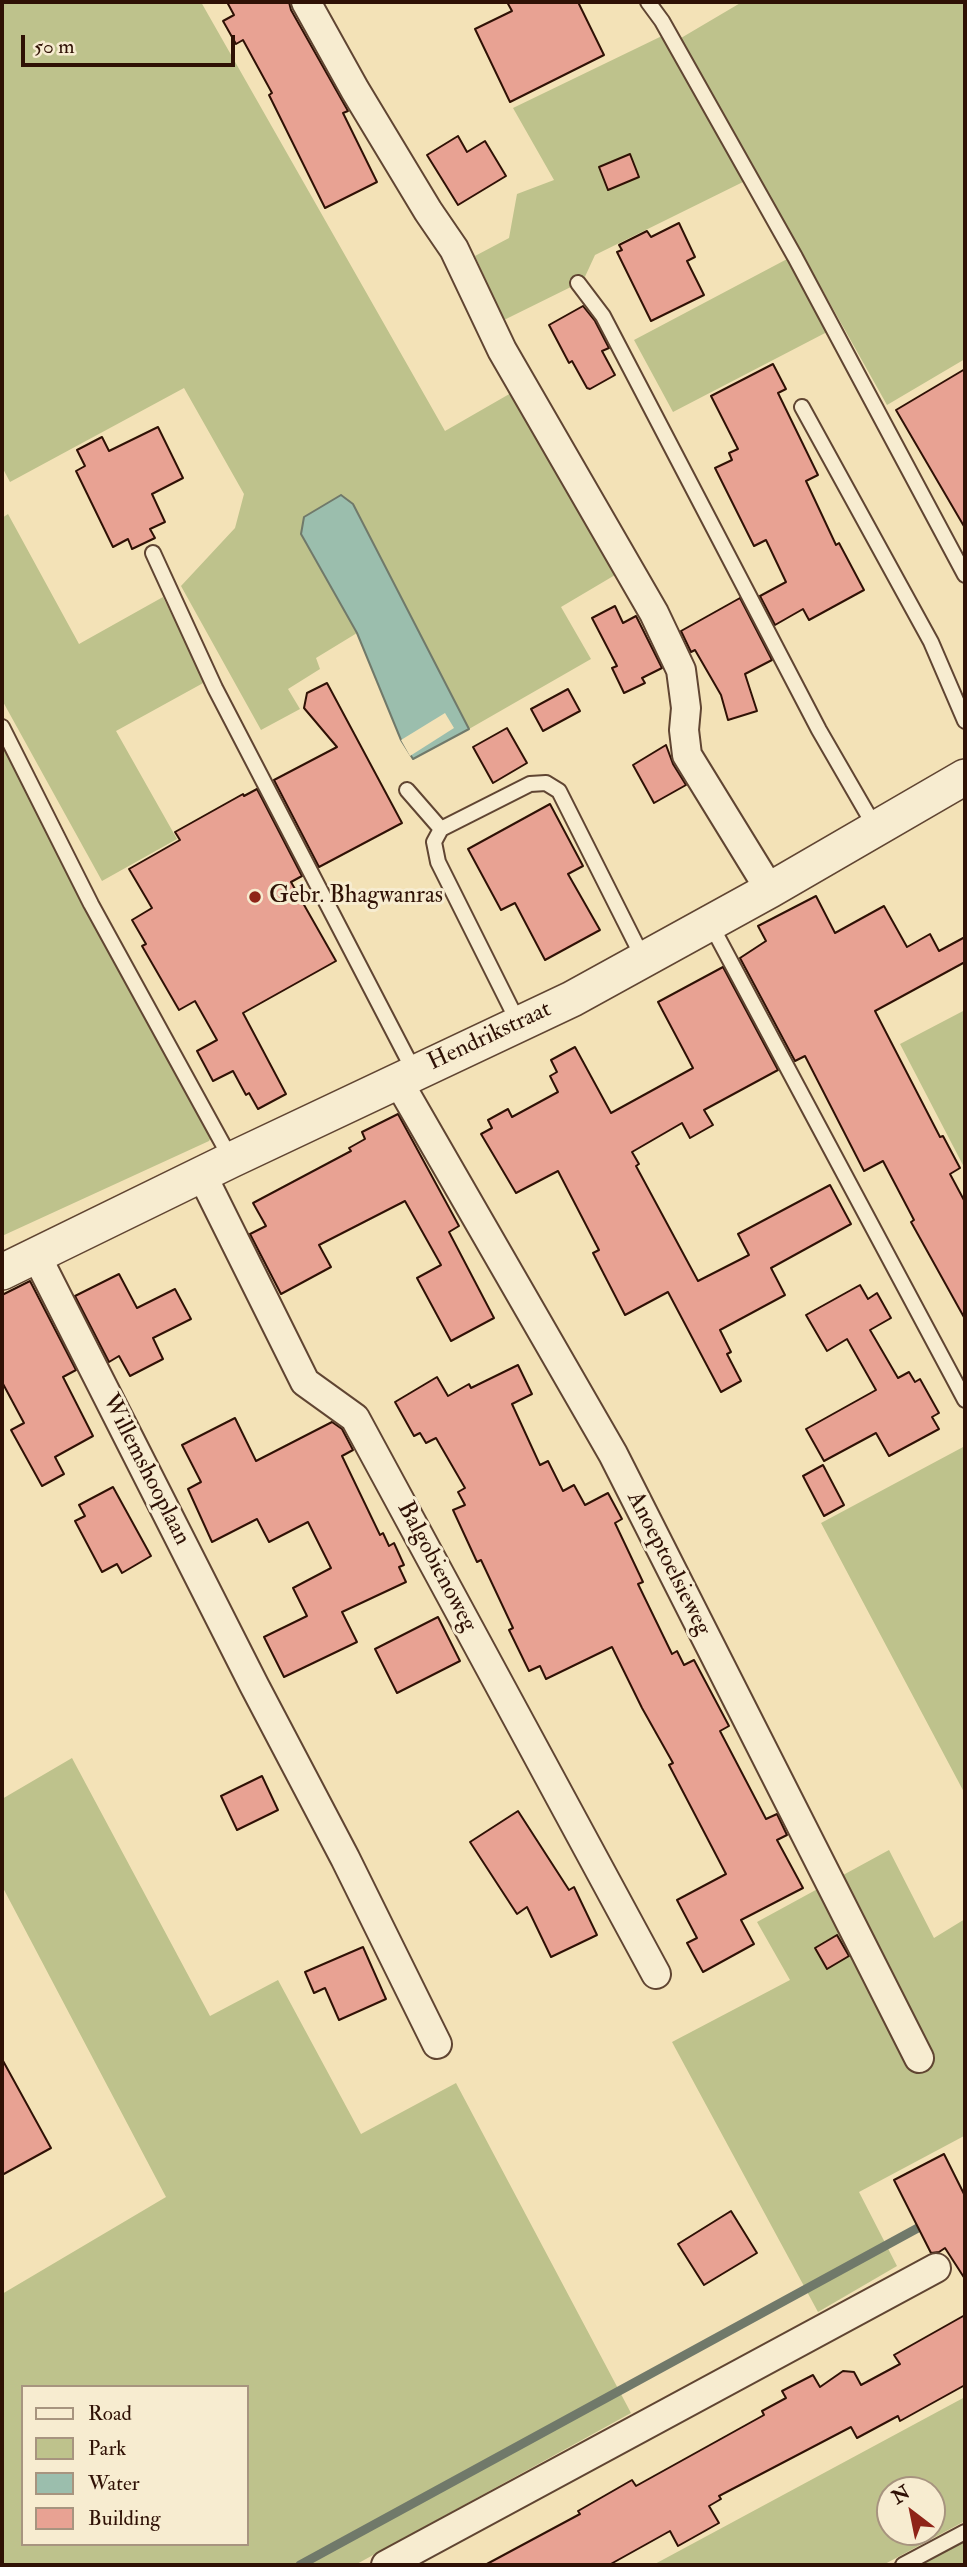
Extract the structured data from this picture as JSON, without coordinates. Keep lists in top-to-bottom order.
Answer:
{
  "streets": {
    "street": [
      "Hendrikstraat",
      "Willemshooplaan",
      "Anoeptoelsieweg",
      "Balgobienoweg"
    ]
  },
  "crossings": [
    ["Hendrikstraat", "Willemshooplaan"],
    ["Hendrikstraat", "Anoeptoelsieweg"],
    ["Hendrikstraat", "Balgobienoweg"]
  ],
  "places": ["Gebr. Bhagwanras"],
  "legend": [
    "Road",
    "Park",
    "Water",
    "Building"
  ],
  "scale_bar": "50 m",
  "north": "top left"
}
